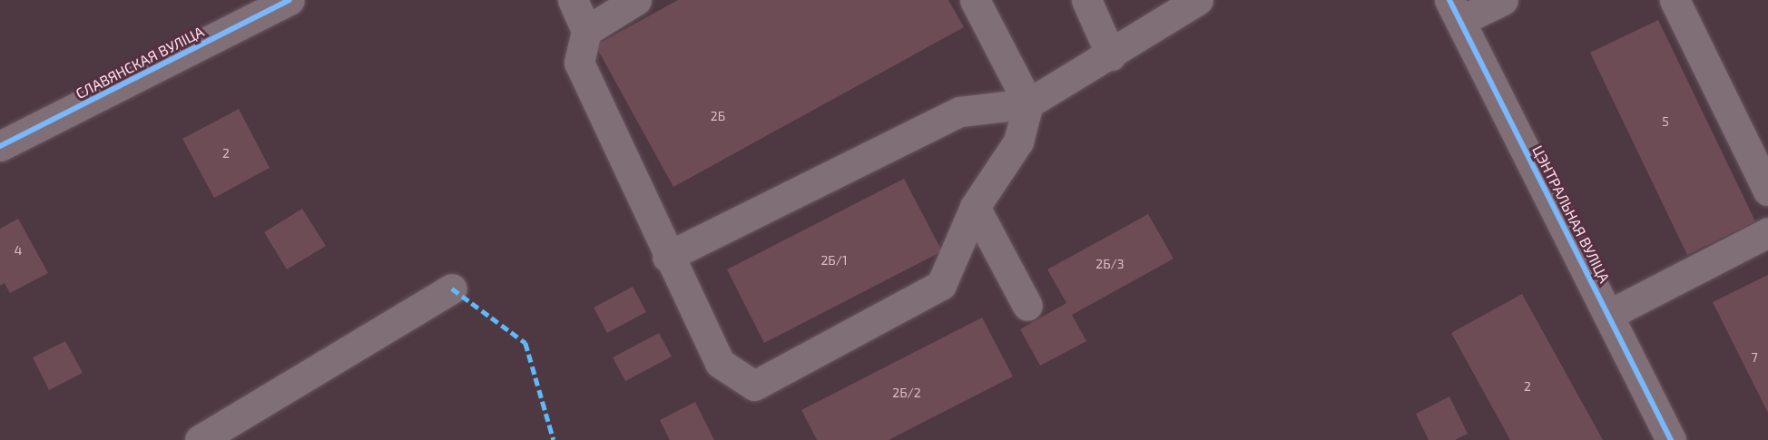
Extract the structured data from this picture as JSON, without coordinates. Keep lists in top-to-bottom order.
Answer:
{
  "streets": {
    "street": ["СЛАВЯНСКАЯ ВУЛІЦА", "ЦЭНТРАЛЬНАЯ ВУЛІЦА"]
  },
  "house_numbers": [
    "2Б",
    "5",
    "2",
    "4",
    "2Б/1",
    "2Б/3",
    "7",
    "2",
    "2Б/2"
  ]
}
